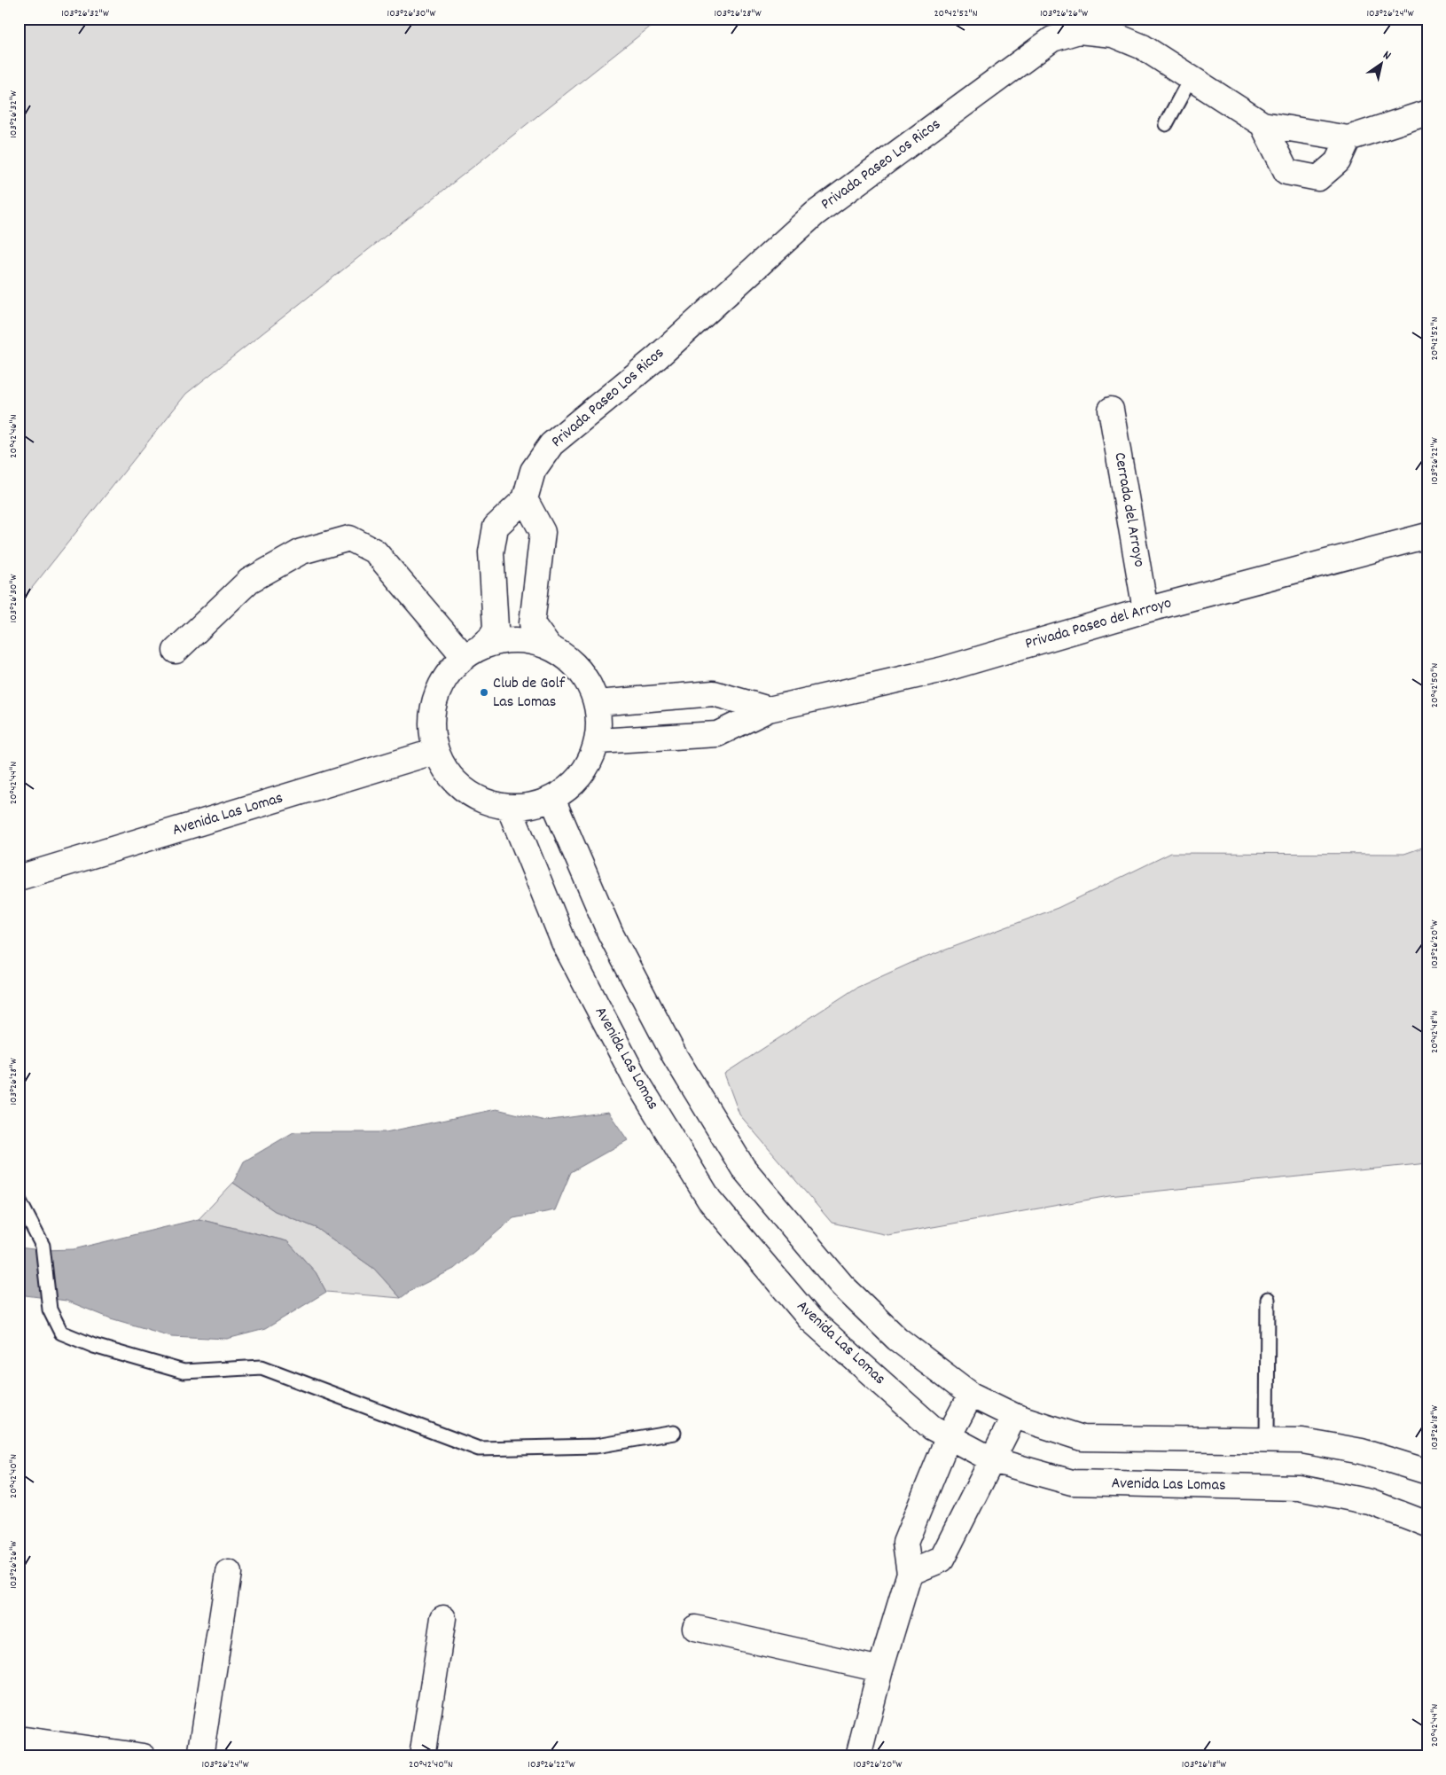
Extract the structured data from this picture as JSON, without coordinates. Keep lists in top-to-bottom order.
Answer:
{
  "streets": {
    "street": [
      "Privada Paseo Los Ricos",
      "Cerrada del Arroyo",
      "Privada Paseo del Arroyo",
      "Avenida Las Lomas"
    ]
  },
  "crossings": [
    ["Cerrada del Arroyo", "Privada Paseo del Arroyo"]
  ],
  "places": ["Club de Golf Las Lomas"],
  "north": "top right",
  "coordinates": [
    "103°26'32\"W",
    "103°26'30\"W",
    "103°26'28\"W",
    "20°42'52\"N",
    "103°26'26\"W",
    "103°26'24\"W",
    "20°42'46\"N",
    "103°26'22\"W",
    "20°42'50\"N",
    "20°42'44\"N",
    "103°26'20\"W",
    "20°42'48\"N",
    "103°26'18\"W",
    "20°42'40\"N"
  ]
}
